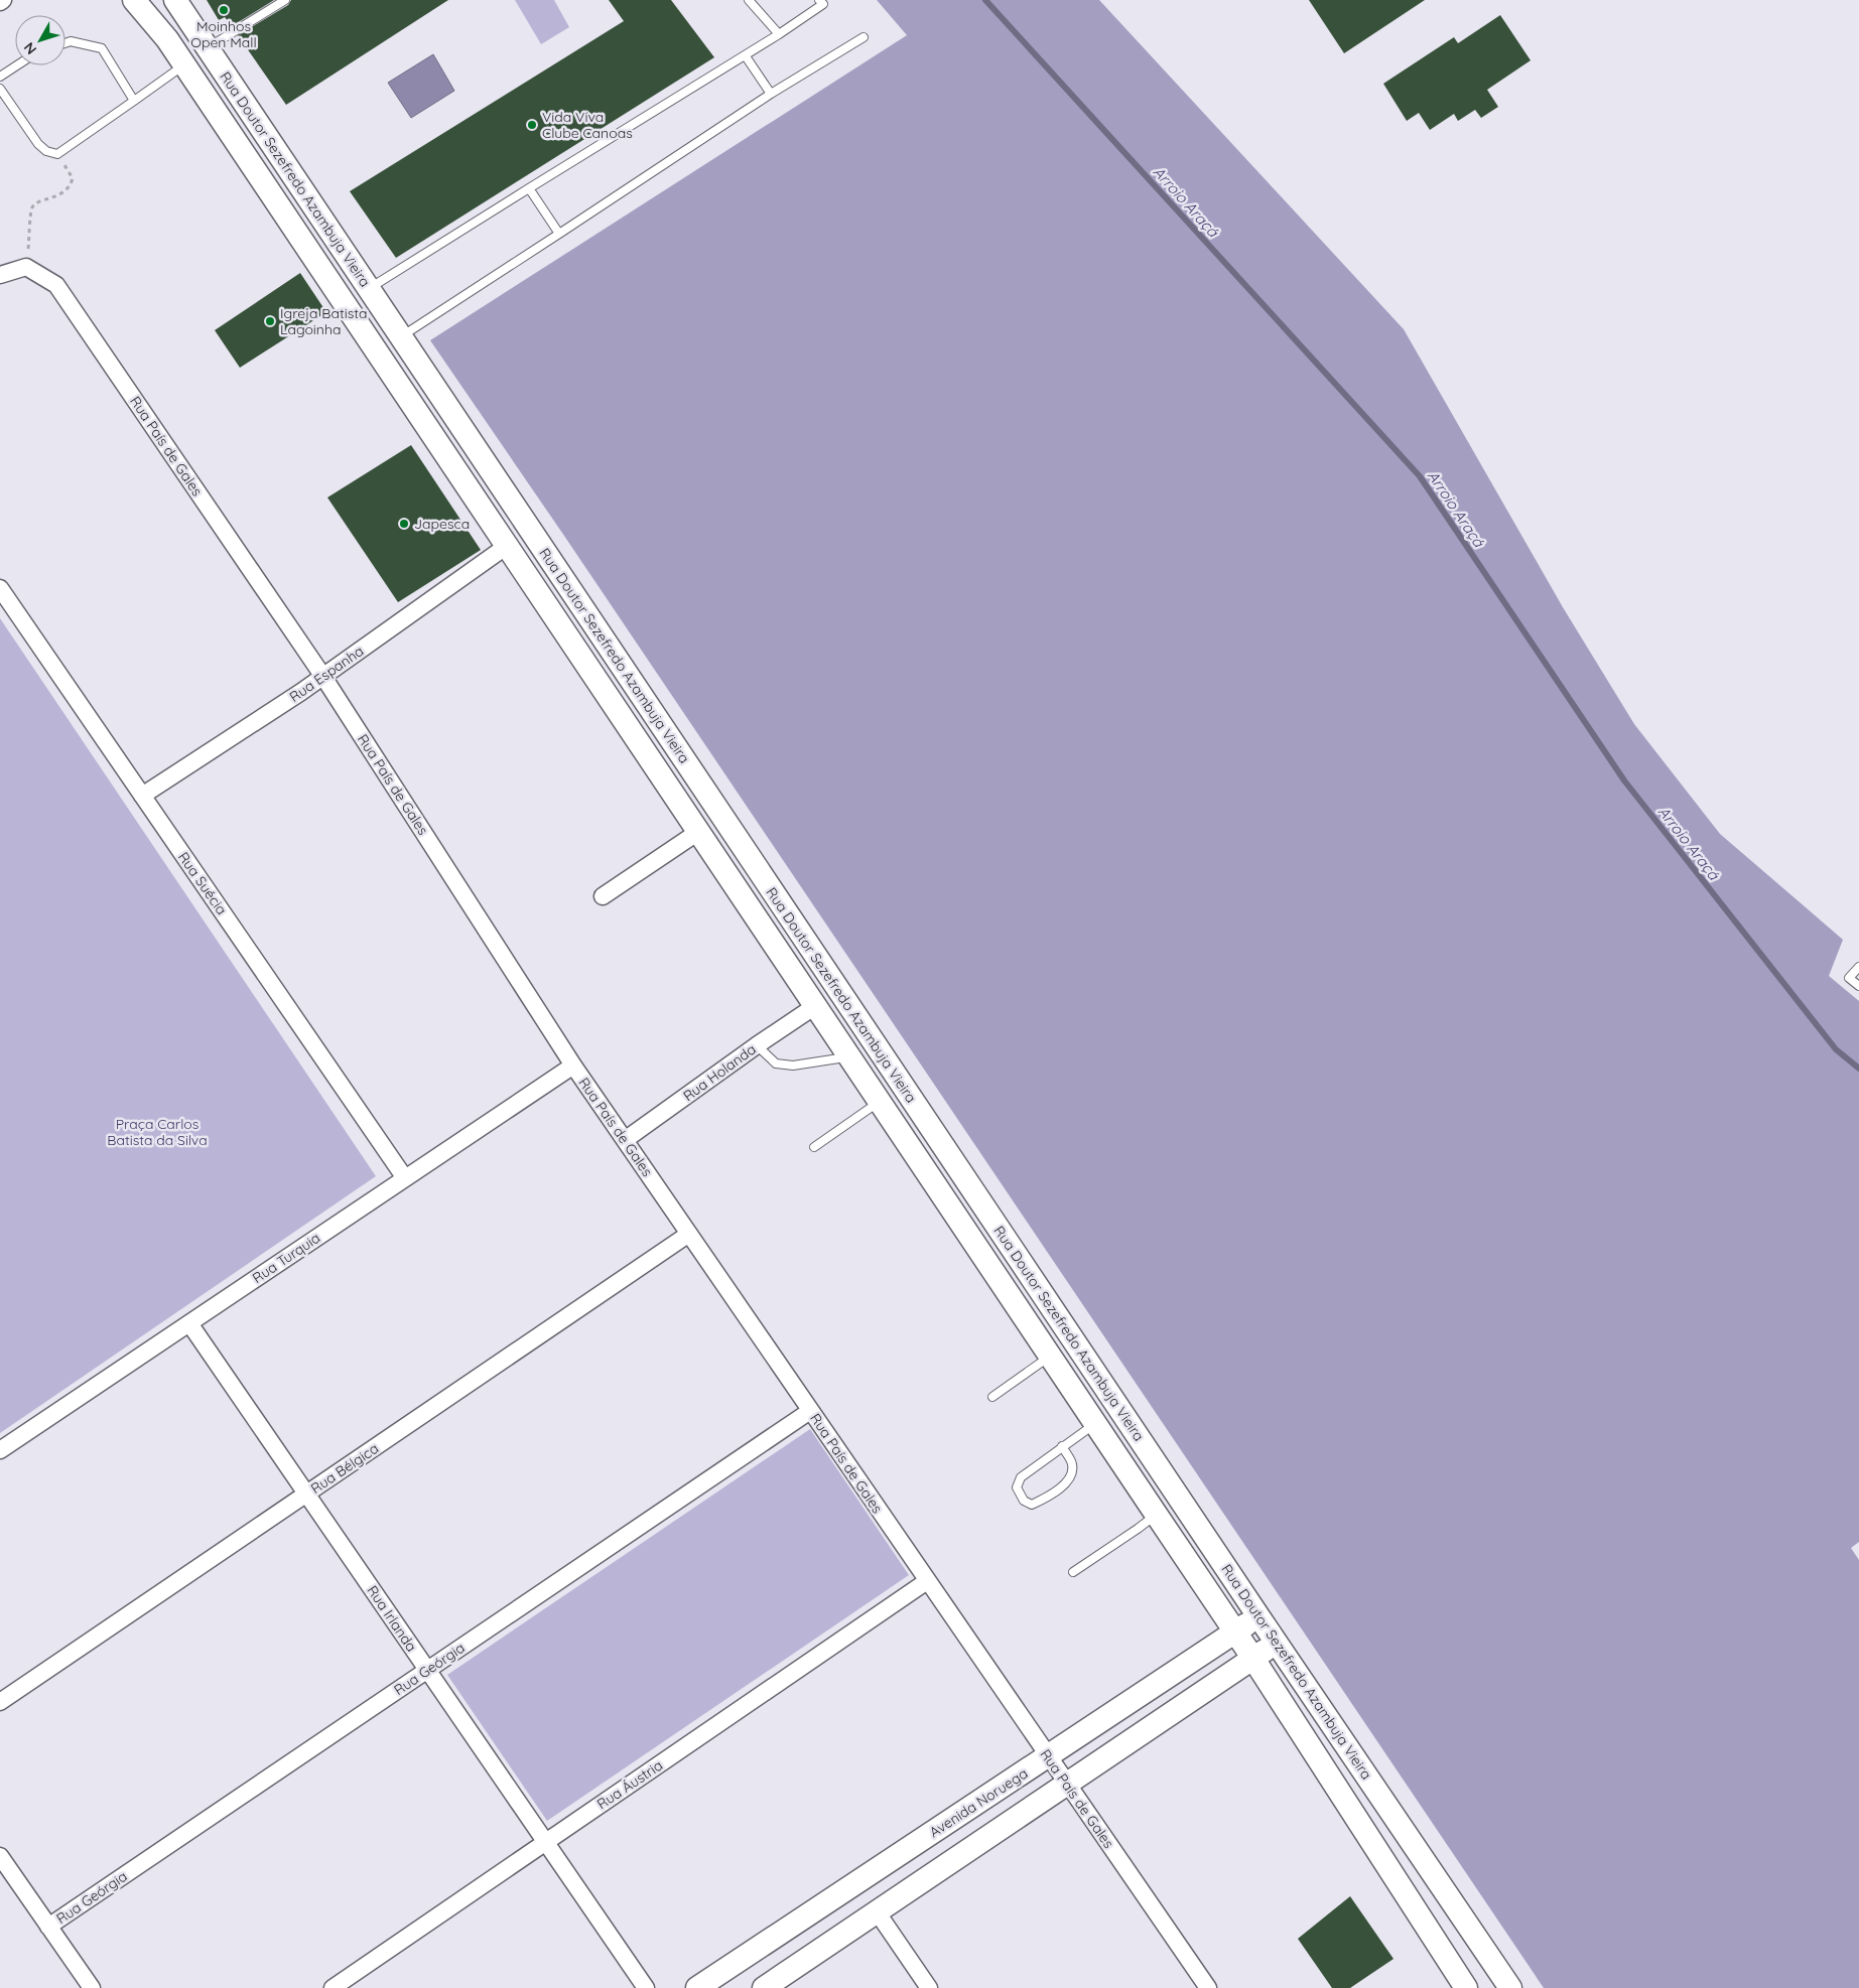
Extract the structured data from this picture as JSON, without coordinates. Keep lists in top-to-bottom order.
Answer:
{
  "streets": {
    "main road": ["Rua Doutor Sezefredo Azambuja Vieira", "Avenida Noruega"],
    "street": [
      "Rua País de Gales",
      "Rua Espanha",
      "Rua Suécia",
      "Rua Holanda",
      "Rua Turquia",
      "Rua Bélgica",
      "Rua Irlanda",
      "Rua Geórgia",
      "Rua Áustria"
    ]
  },
  "crossings": [
    ["Rua Doutor Sezefredo Azambuja Vieira", "Rua Espanha"],
    ["Rua Doutor Sezefredo Azambuja Vieira", "Rua Holanda"],
    ["Rua Doutor Sezefredo Azambuja Vieira", "Avenida Noruega"],
    ["Rua País de Gales", "Rua Espanha"],
    ["Rua País de Gales", "Rua Holanda"],
    ["Rua País de Gales", "Rua Turquia"],
    ["Rua País de Gales", "Rua Bélgica"],
    ["Rua País de Gales", "Rua Geórgia"],
    ["Rua País de Gales", "Rua Áustria"],
    ["Rua País de Gales", "Avenida Noruega"],
    ["Rua Espanha", "Rua Suécia"],
    ["Rua Suécia", "Rua Turquia"],
    ["Rua Turquia", "Rua Irlanda"],
    ["Rua Bélgica", "Rua Irlanda"],
    ["Rua Irlanda", "Rua Geórgia"],
    ["Rua Irlanda", "Rua Áustria"]
  ],
  "water": ["Arroio Araçá"],
  "parks": ["Praça Carlos Batista da Silva"],
  "places": [
    "Moinhos Open Mall",
    "Vida Viva Clube Canoas",
    "Igreja Batista Lagoinha",
    "Japesca"
  ],
  "north": "bottom left"
}
